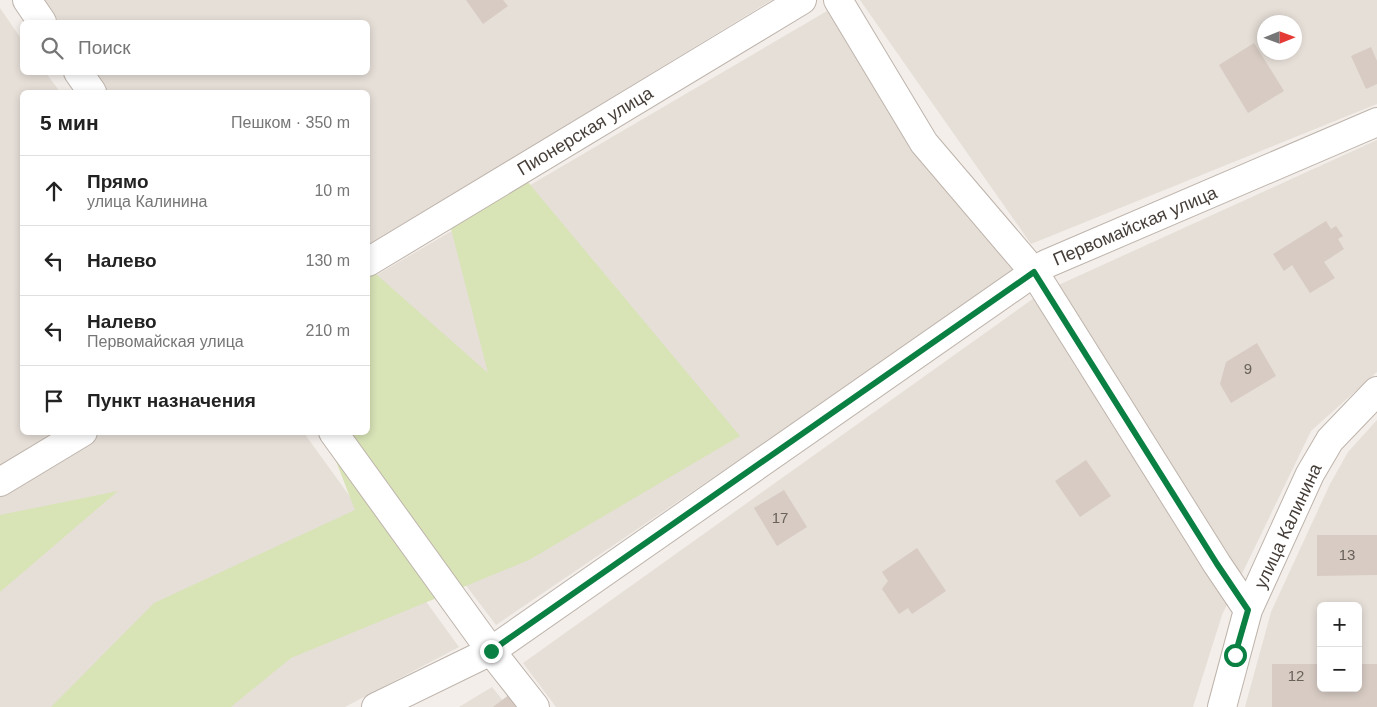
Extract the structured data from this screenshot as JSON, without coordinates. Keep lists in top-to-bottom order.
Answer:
{
  "streets": {
    "street": ["Пионерская улица", "Первомайская улица", "улица Калинина"]
  },
  "house_numbers": [
    "9",
    "17",
    "13",
    "12"
  ],
  "north": "right",
  "page": {
    "search": "Поиск",
    "heading": ["5 мин", "Пешком · 350 m"],
    "list": [
      ["Прямо", "улица Калинина", "10 m"],
      ["Налево", "130 m"],
      ["Налево", "Первомайская улица", "210 m"],
      "Пункт назначения"
    ],
    "map_buttons": ["+", "−"]
  }
}
